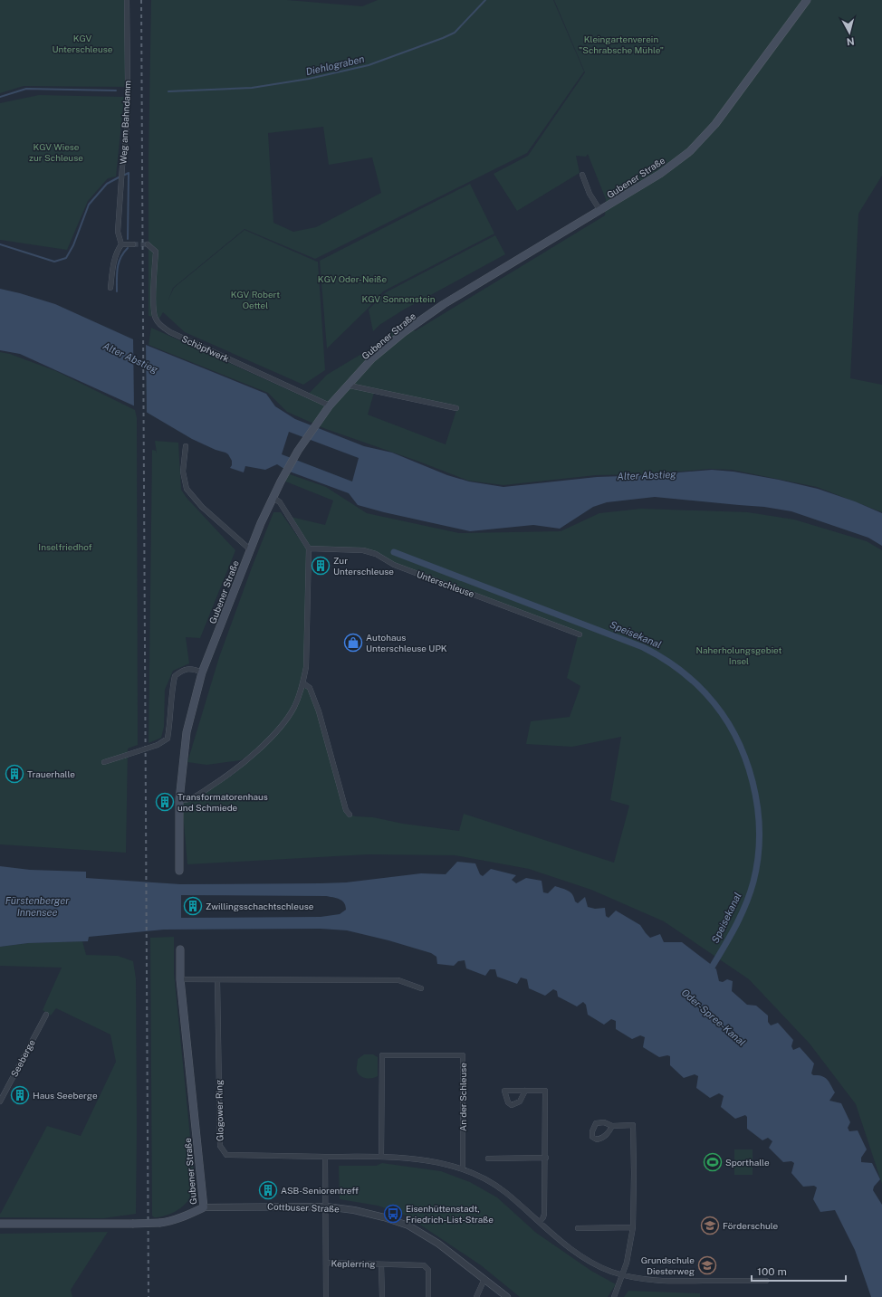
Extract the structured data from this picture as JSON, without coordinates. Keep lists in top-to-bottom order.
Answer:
{
  "streets": {
    "main road": ["Gubener Straße"],
    "street": [
      "Weg am Bahndamm",
      "Schöpfwerk",
      "Unterschleuse",
      "Seeberge",
      "An der Schleuse",
      "Glogower Ring",
      "Cottbuser Straße",
      "Keplerring"
    ]
  },
  "crossings": [
    ["Gubener Straße", "Schöpfwerk"],
    ["Gubener Straße", "Cottbuser Straße"]
  ],
  "water": [
    "Diehlograben",
    "Alter Abstieg",
    "Speisekanal",
    "Fürstenberger Innensee",
    "Oder-Spree-Kanal"
  ],
  "parks": [
    "KGV Unterschleuse",
    "Kleingartenverein \"Schrabsche Mühle\"",
    "KGV Wiese zur Schleuse",
    "KGV Oder-Neiße",
    "KGV Robert Oettel",
    "KGV Sonnenstein",
    "Inselfriedhof",
    "Naherholungsgebiet Insel"
  ],
  "places": {
    "building": [
      "Zur Unterschleuse",
      "Trauerhalle",
      "Transformatorenhaus und Schmiede",
      "Zwillingsschachtschleuse",
      "Haus Seeberge",
      "ASB-Seniorentreff"
    ],
    "shop": ["Autohaus Unterschleuse UPK"],
    "sports": ["Sporthalle"],
    "bus stop": ["Eisenhüttenstadt, Friedrich-List-Straße"],
    "school or university": ["Förderschule", "Grundschule Diesterweg"]
  },
  "scale_bar": "100 m",
  "north": "bottom"
}
